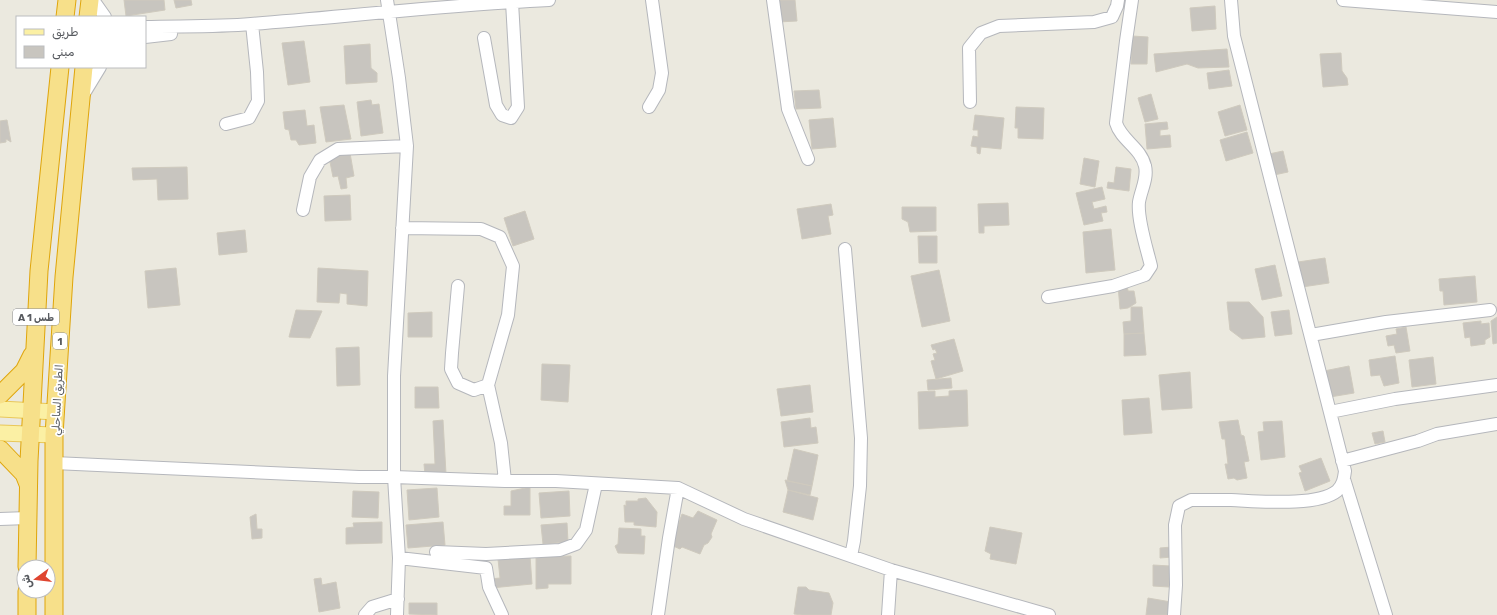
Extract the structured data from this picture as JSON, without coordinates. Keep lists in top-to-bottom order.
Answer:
{
  "streets": {
    "highway": ["A 1 طس", "1", "الطريق الساحلي"]
  },
  "legend": ["طريق", "مبنى"],
  "north": "left"
}
